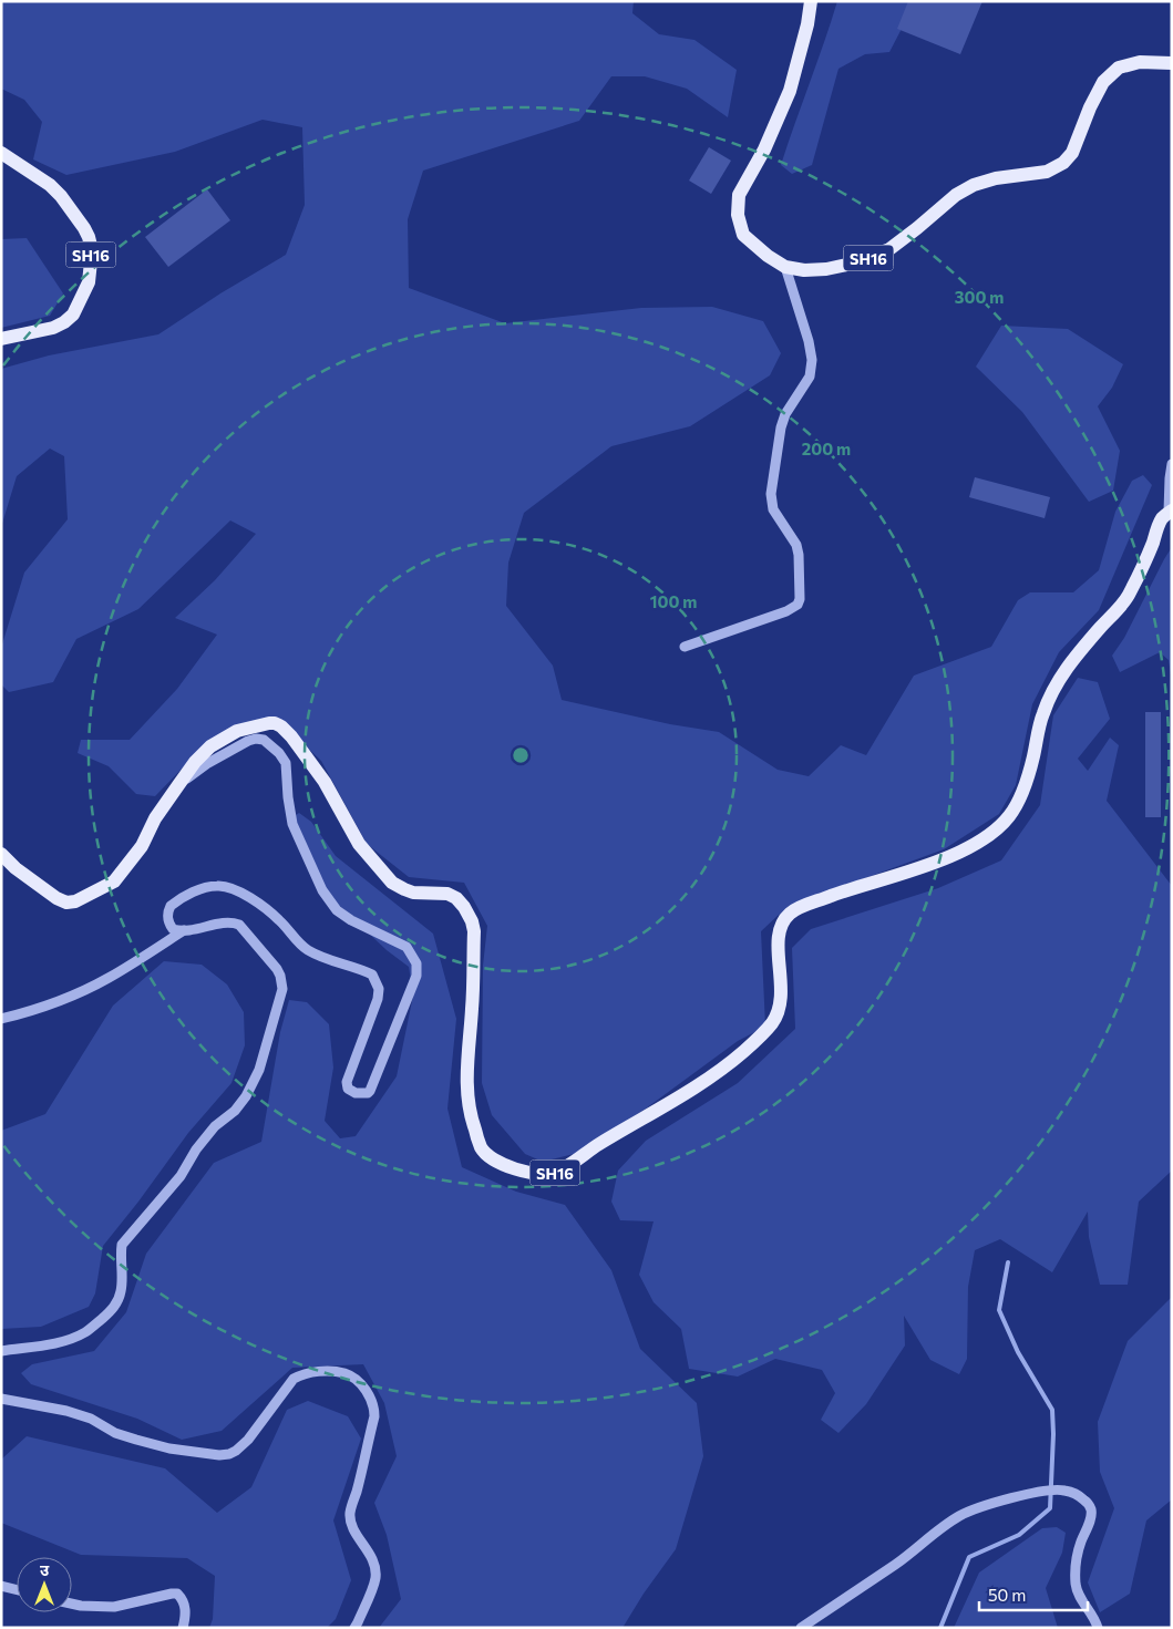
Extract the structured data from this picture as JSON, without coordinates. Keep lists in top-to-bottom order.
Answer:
{
  "streets": {
    "main road": ["SH16"]
  },
  "scale_bar": "50 m",
  "north": "top",
  "rings": ["300 m", "200 m", "100 m"]
}
